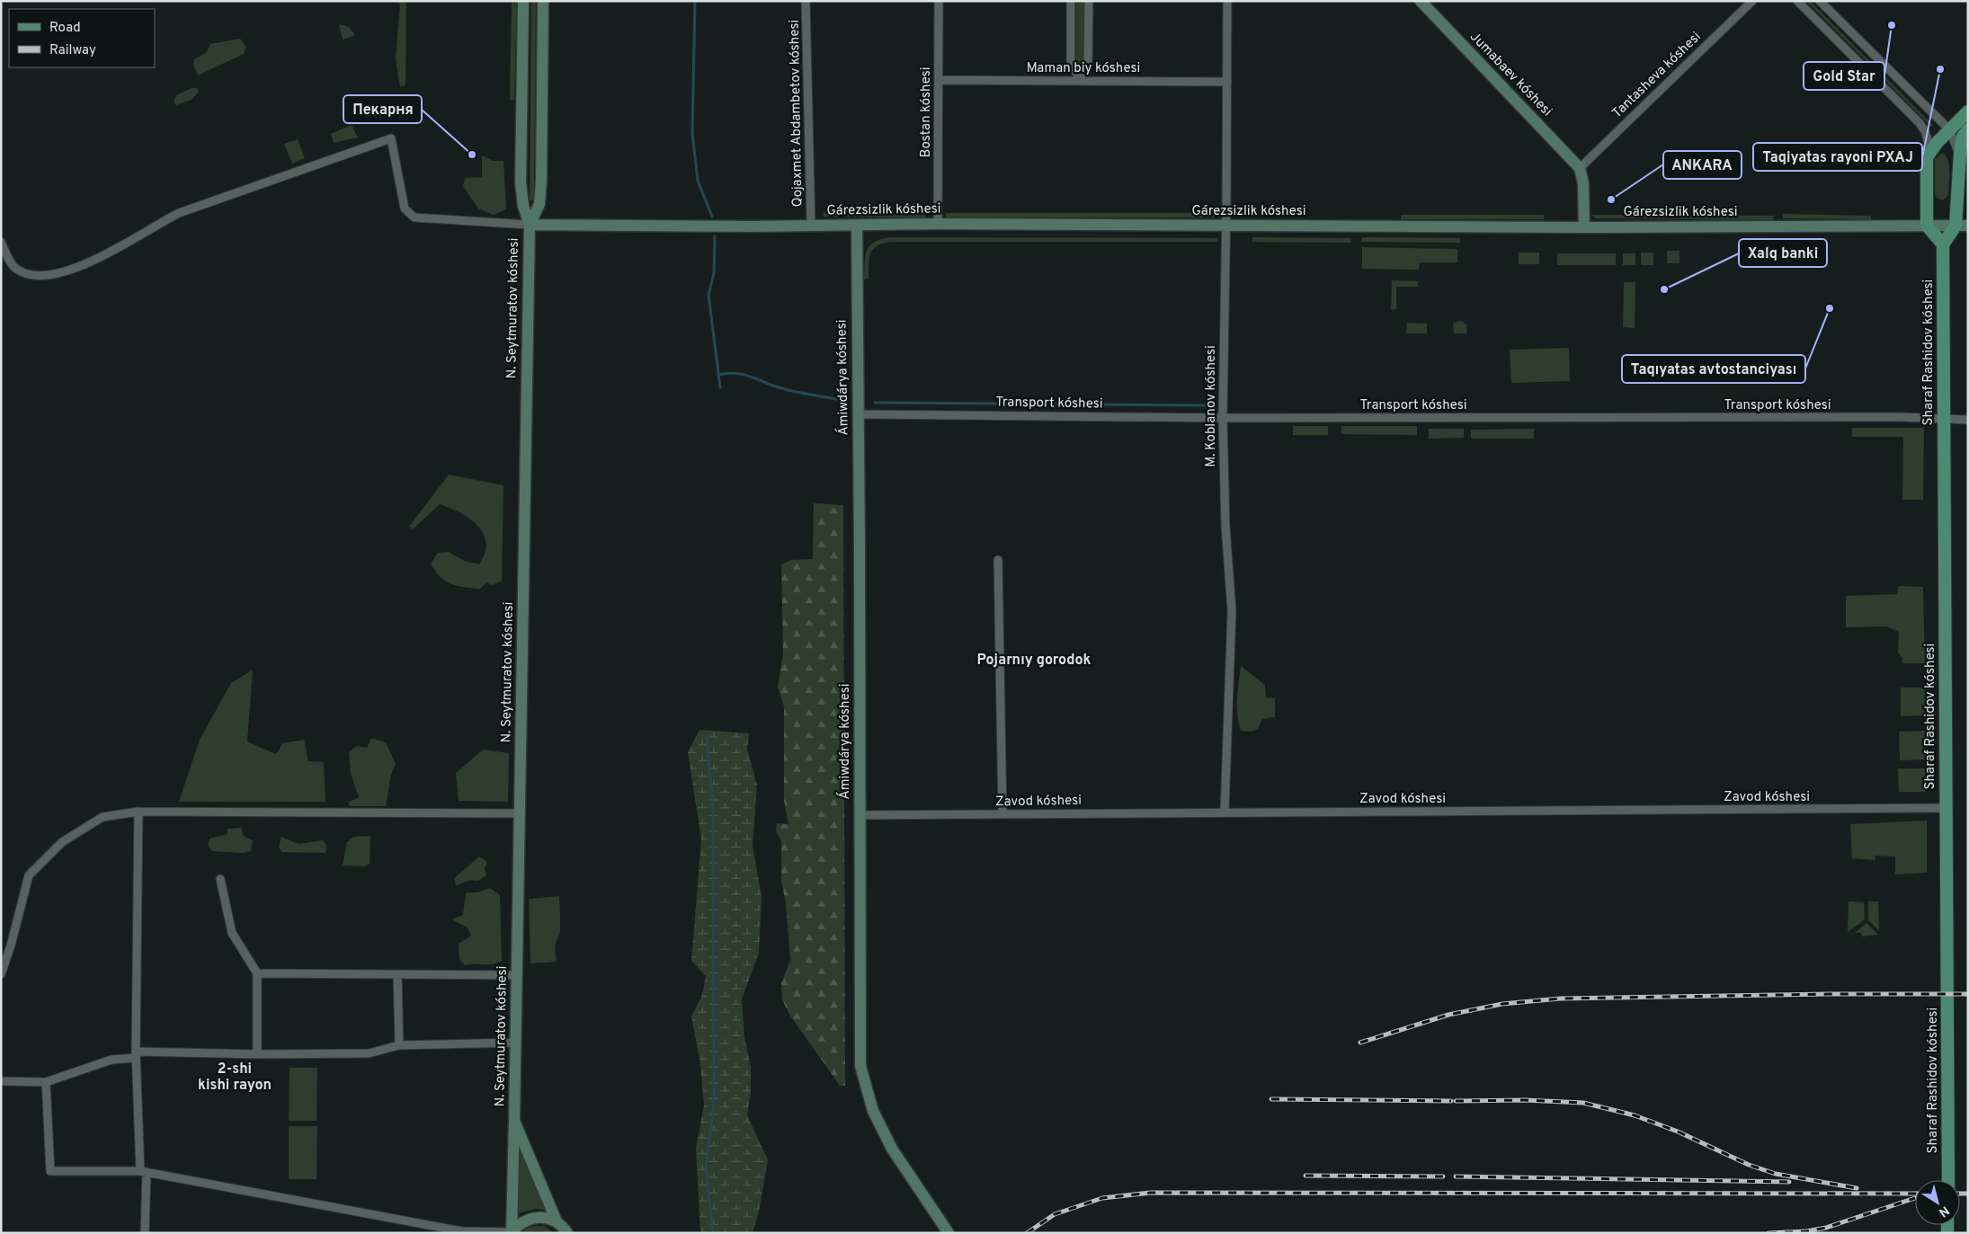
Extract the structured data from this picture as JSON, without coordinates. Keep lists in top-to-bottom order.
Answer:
{
  "streets": {
    "main road": ["Sharaf Rashidov kóshesi"],
    "street": [
      "Maman biy kóshesi",
      "Jumabaev kóshesi",
      "Tantasheva kóshesi",
      "Bostan kóshesi",
      "Qojaxmet Abdambetov kóshesi",
      "Gárezsizlik kóshesi",
      "N. Seytmuratov kóshesi",
      "Ámiwdárya kóshesi",
      "Transport kóshesi",
      "M. Koblanov kóshesi",
      "Zavod kóshesi"
    ]
  },
  "crossings": [
    ["Maman biy kóshesi", "Bostan kóshesi"],
    ["Maman biy kóshesi", "M. Koblanov kóshesi"],
    ["Jumabaev kóshesi", "Tantasheva kóshesi"],
    ["Bostan kóshesi", "Gárezsizlik kóshesi"],
    ["Qojaxmet Abdambetov kóshesi", "Gárezsizlik kóshesi"],
    ["Gárezsizlik kóshesi", "N. Seytmuratov kóshesi"],
    ["Gárezsizlik kóshesi", "Ámiwdárya kóshesi"],
    ["Gárezsizlik kóshesi", "M. Koblanov kóshesi"],
    ["Sharaf Rashidov kóshesi", "Transport kóshesi"],
    ["Sharaf Rashidov kóshesi", "Zavod kóshesi"],
    ["Ámiwdárya kóshesi", "Transport kóshesi"],
    ["Ámiwdárya kóshesi", "Zavod kóshesi"],
    ["Transport kóshesi", "M. Koblanov kóshesi"],
    ["M. Koblanov kóshesi", "Zavod kóshesi"]
  ],
  "districts": ["Pojarnıy gorodok", "2-shi kishi rayon"],
  "places": [
    "Gold Star",
    "Taqiyatas rayoni PXAJ",
    "Пекарня",
    "ANKARA",
    "Xalq banki",
    "Taqıyatas avtostanciyası"
  ],
  "legend": ["Road", "Railway"],
  "north": "bottom right"
}
